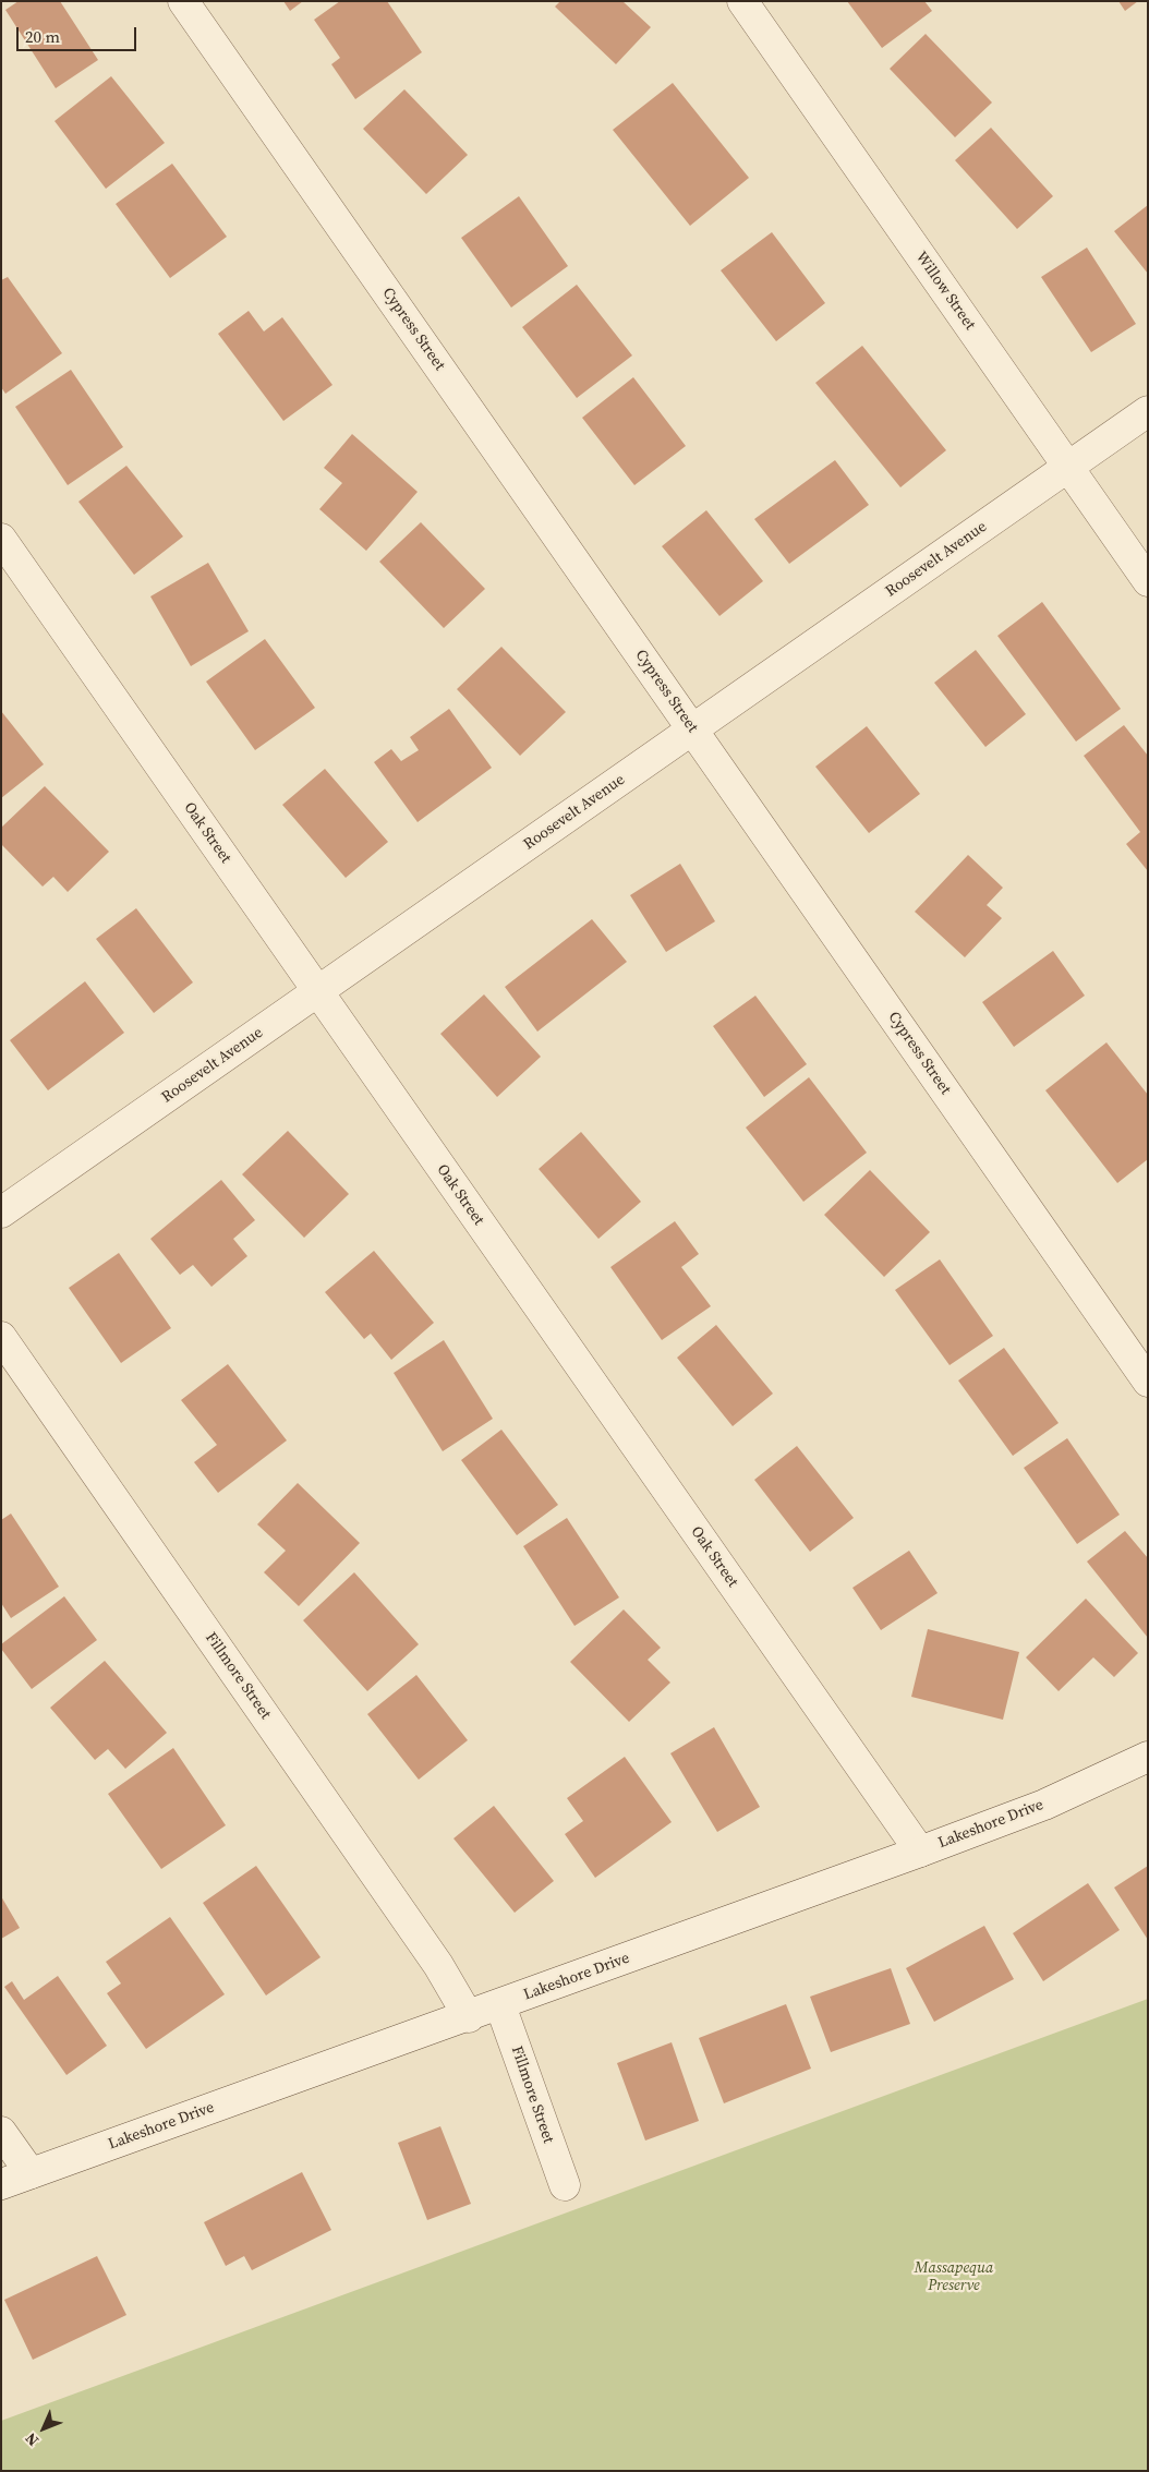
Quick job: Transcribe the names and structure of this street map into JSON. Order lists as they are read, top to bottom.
{
  "streets": {
    "street": [
      "Willow Street",
      "Cypress Street",
      "Roosevelt Avenue",
      "Oak Street",
      "Fillmore Street",
      "Lakeshore Drive"
    ]
  },
  "crossings": [
    ["Willow Street", "Roosevelt Avenue"],
    ["Cypress Street", "Roosevelt Avenue"],
    ["Roosevelt Avenue", "Oak Street"],
    ["Oak Street", "Lakeshore Drive"],
    ["Fillmore Street", "Lakeshore Drive"]
  ],
  "parks": ["Massapequa Preserve"],
  "scale_bar": "20 m",
  "north": "bottom left"
}
